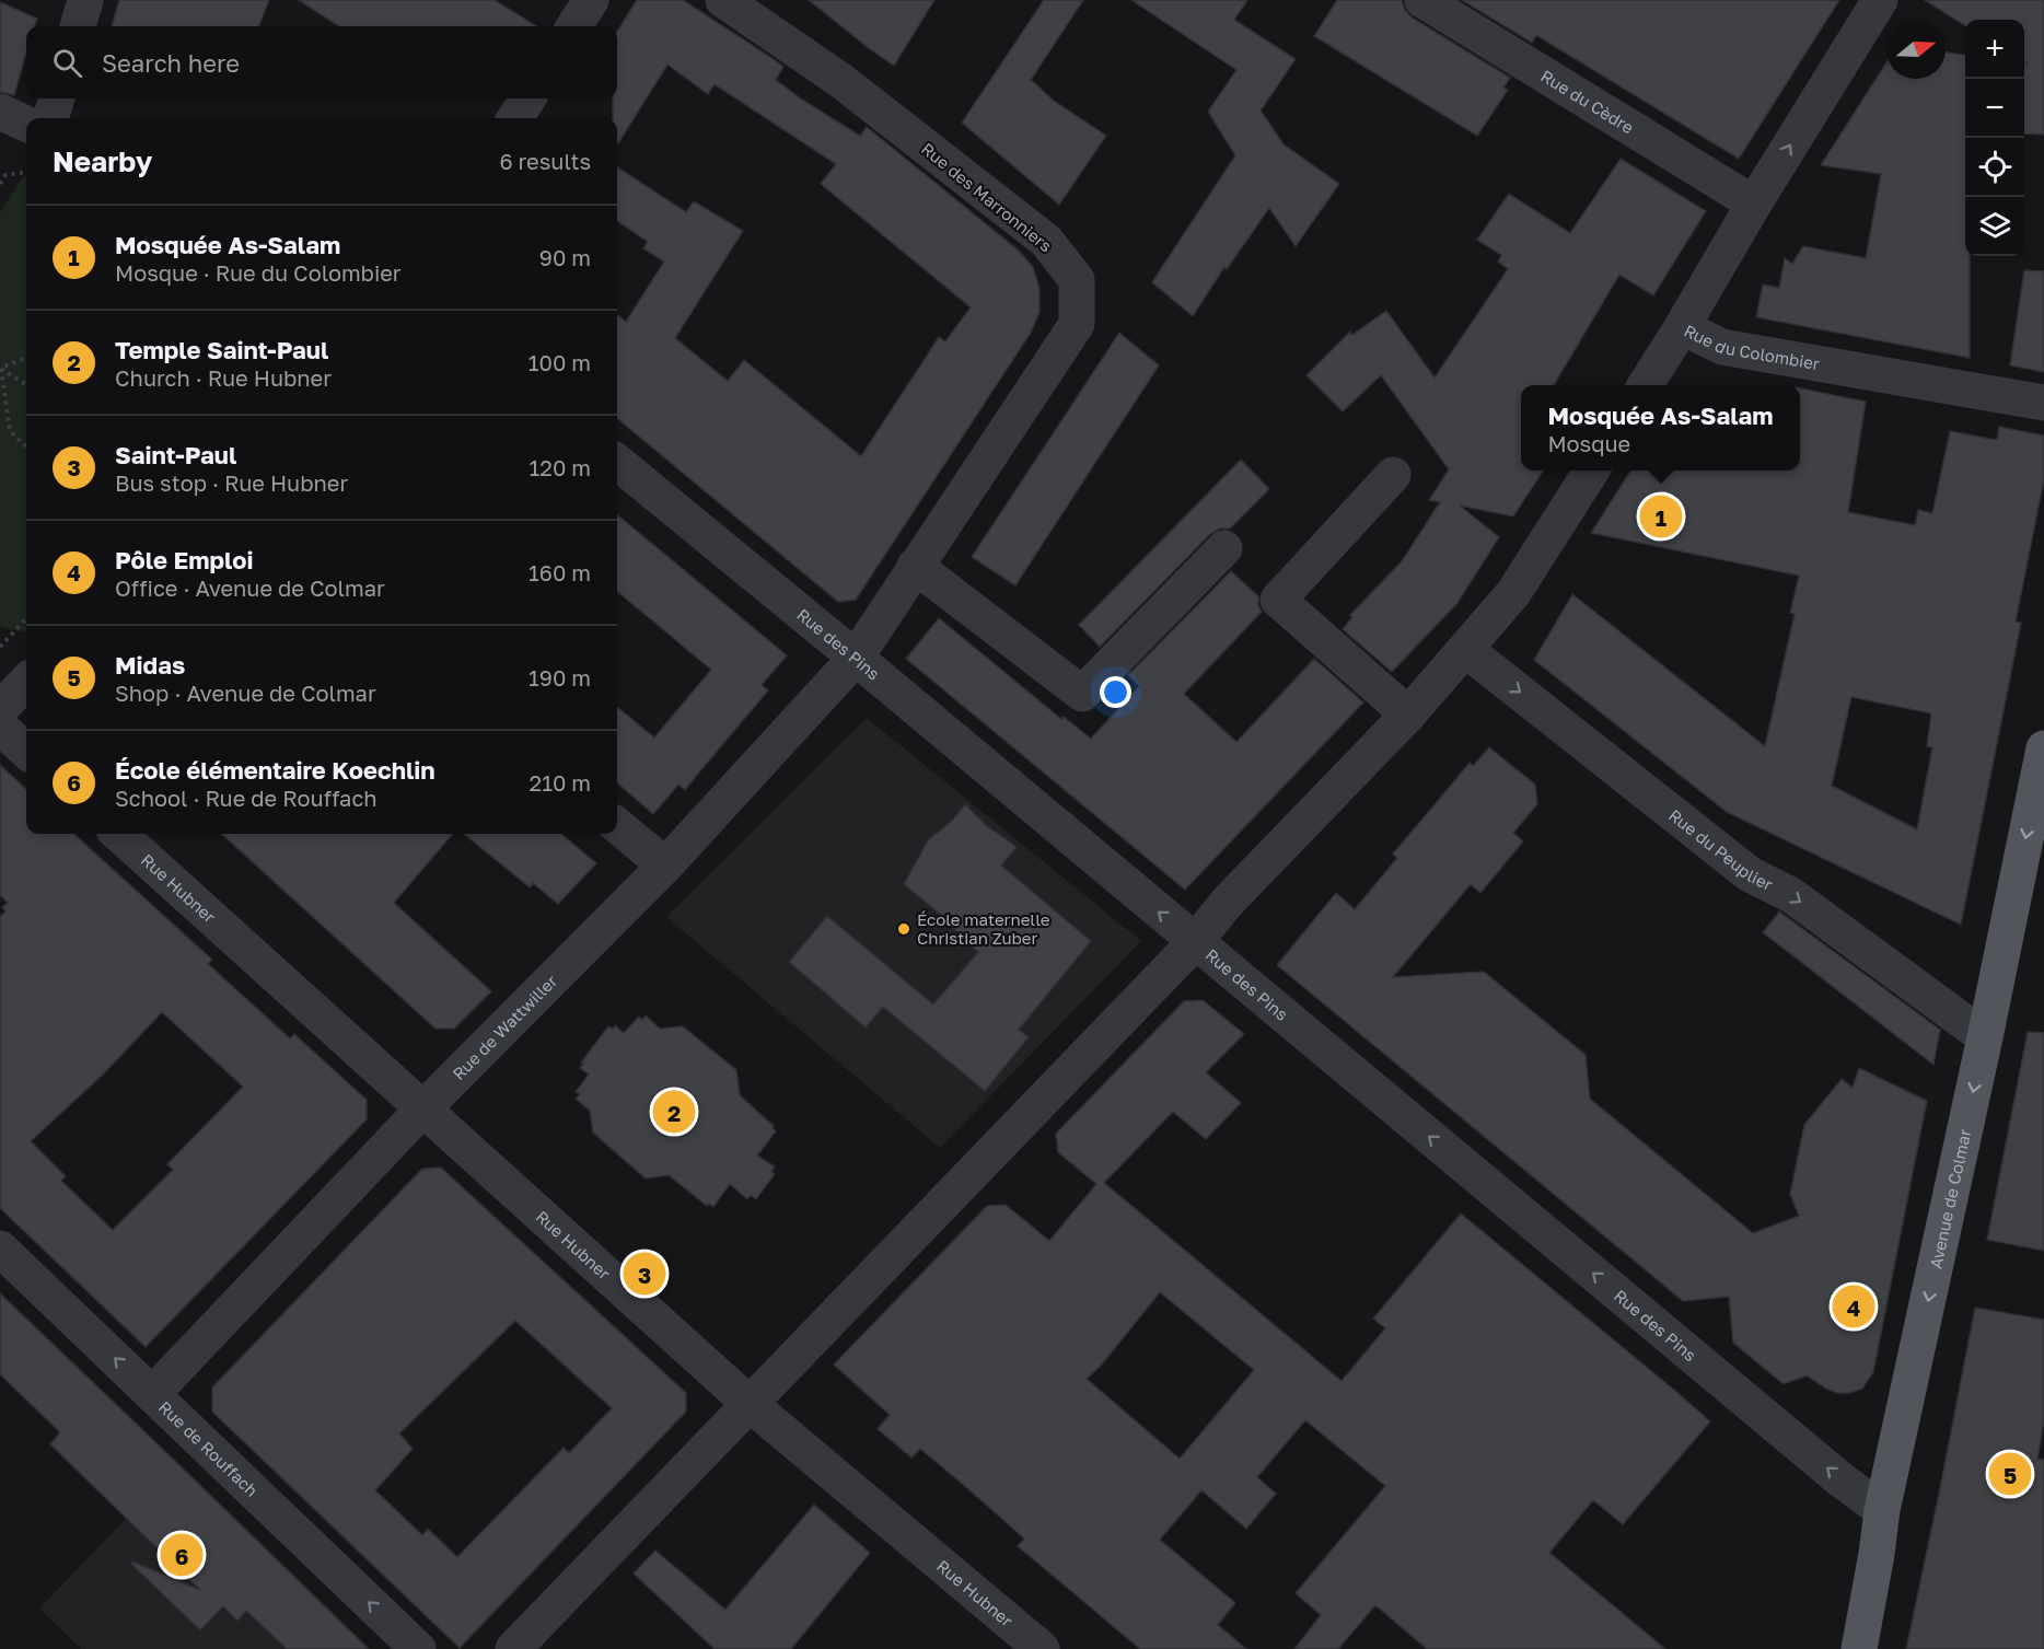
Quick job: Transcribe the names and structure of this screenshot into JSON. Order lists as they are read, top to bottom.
{
  "streets": {
    "main road": ["Avenue de Colmar"],
    "street": [
      "Rue du Cèdre",
      "Rue des Marronniers",
      "Rue du Colombier",
      "Rue des Pins",
      "Rue du Peuplier",
      "Rue Hubner",
      "Rue de Wattwiller",
      "Rue de Rouffach"
    ]
  },
  "crossings": [
    ["Rue du Cèdre", "Rue du Colombier"],
    ["Rue des Marronniers", "Rue des Pins"],
    ["Rue des Marronniers", "Rue de Wattwiller"],
    ["Rue des Pins", "Rue de Wattwiller"],
    ["Rue des Pins", "Avenue de Colmar"],
    ["Rue du Peuplier", "Avenue de Colmar"],
    ["Rue Hubner", "Rue de Wattwiller"],
    ["Rue de Wattwiller", "Rue de Rouffach"]
  ],
  "one_way": [
    "Rue des Pins",
    "Rue du Peuplier",
    "Avenue de Colmar",
    "Rue de Rouffach"
  ],
  "places": ["École maternelle Christian Zuber"],
  "north": "right",
  "page": {
    "map_buttons": ["+", "−"],
    "search": "Search here",
    "heading": ["Nearby", "6 results"],
    "list": [
      {
        "mark": "1",
        "name": "Mosquée As-Salam",
        "note": "Mosque · Rue du Colombier",
        "value": "90 m"
      },
      {
        "mark": "2",
        "name": "Temple Saint-Paul",
        "note": "Church · Rue Hubner",
        "value": "100 m"
      },
      {
        "mark": "3",
        "name": "Saint-Paul",
        "note": "Bus stop · Rue Hubner",
        "value": "120 m"
      },
      {
        "mark": "4",
        "name": "Pôle Emploi",
        "note": "Office · Avenue de Colmar",
        "value": "160 m"
      },
      {
        "mark": "5",
        "name": "Midas",
        "note": "Shop · Avenue de Colmar",
        "value": "190 m"
      },
      {
        "mark": "6",
        "name": "École élémentaire Koechlin",
        "note": "School · Rue de Rouffach",
        "value": "210 m"
      }
    ],
    "popup": ["Mosquée As-Salam", "Mosque"],
    "pins": [
      "1",
      "2",
      "3",
      "4",
      "5",
      "6"
    ]
  }
}
